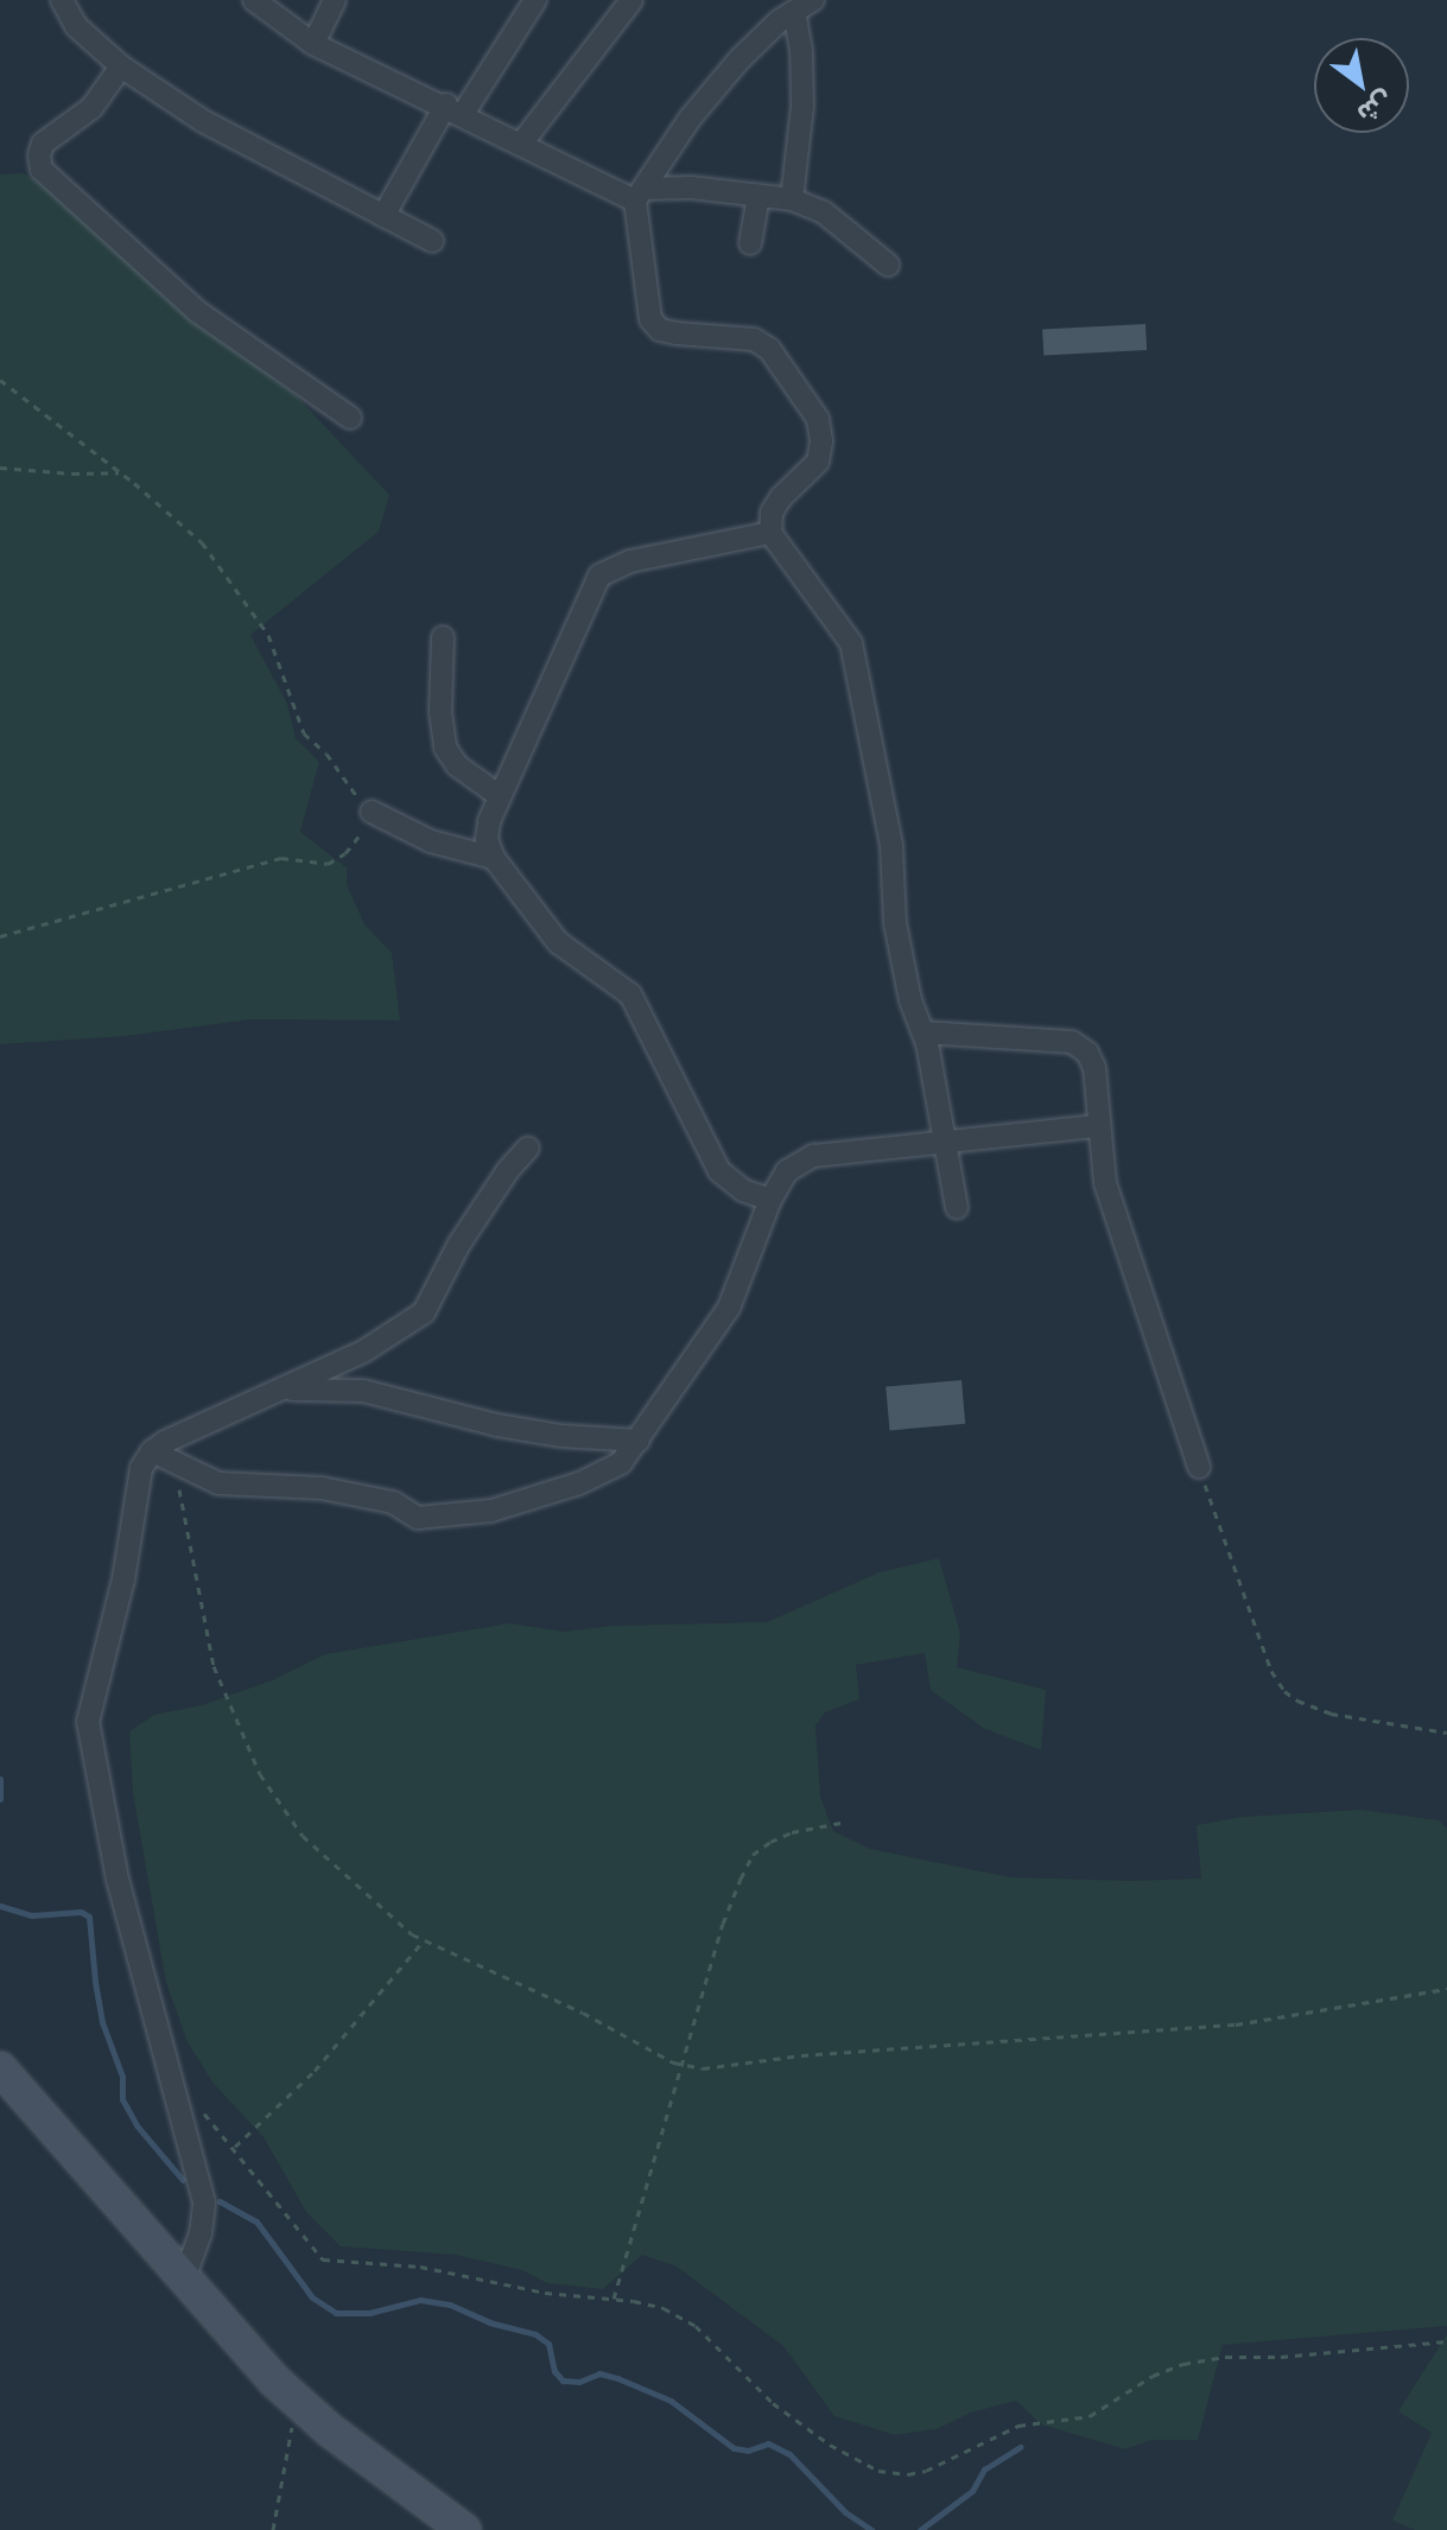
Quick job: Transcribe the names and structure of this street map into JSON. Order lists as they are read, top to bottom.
{
  "north": "bottom right"
}
